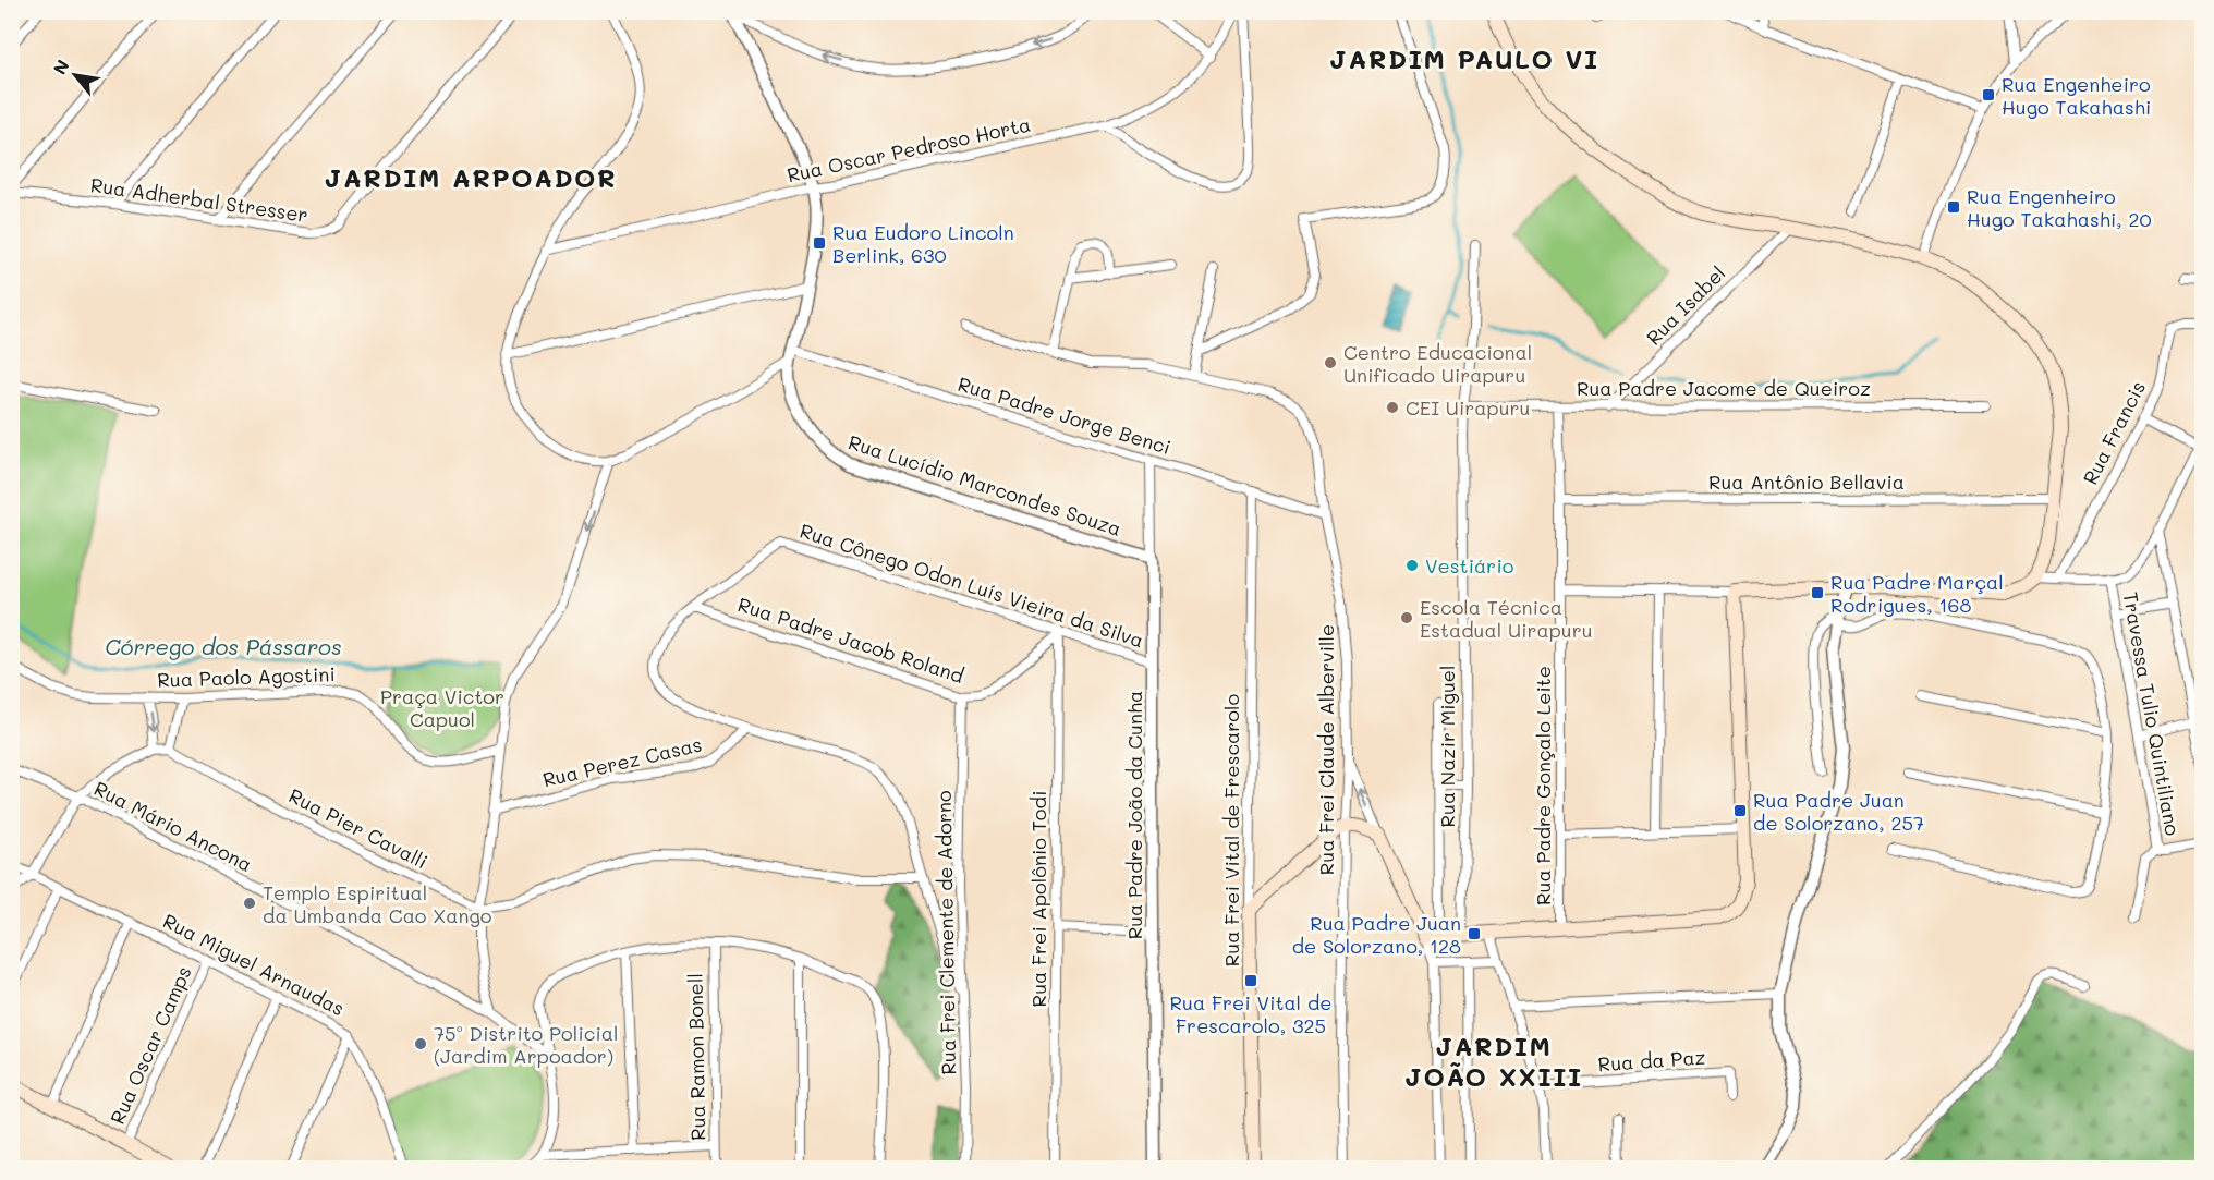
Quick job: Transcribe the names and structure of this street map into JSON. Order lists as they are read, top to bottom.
{
  "streets": {
    "main road": ["Rua Frei Vital de Frescarolo"],
    "street": [
      "Rua Oscar Pedroso Horta",
      "Rua Adherbal Stresser",
      "Rua Isabel",
      "Rua Padre Jacome de Queiroz",
      "Rua Padre Jorge Benci",
      "Rua Francis",
      "Rua Antônio Bellavia",
      "Rua Lucídio Marcondes Souza",
      "Rua Cônego Odon Luís Vieira da Silva",
      "Rua Padre Jacob Roland",
      "Rua Paolo Agostini",
      "Travessa Tulio Quintiliano",
      "Rua Nazir Miguel",
      "Rua Frei Claude Alberville",
      "Rua Perez Casas",
      "Rua Padre Gonçalo Leite",
      "Rua Padre João da Cunha",
      "Rua Mário Ancona",
      "Rua Pier Cavalli",
      "Rua Frei Apolônio Todi",
      "Rua Frei Clemente de Adorno",
      "Rua Miguel Arnaudas",
      "Rua Oscar Camps",
      "Rua Ramon Bonell",
      "Rua da Paz"
    ]
  },
  "crossings": [
    ["Rua Isabel", "Rua Padre Jacome de Queiroz"],
    ["Rua Padre Jacome de Queiroz", "Rua Nazir Miguel"],
    ["Rua Padre Jacome de Queiroz", "Rua Padre Gonçalo Leite"],
    ["Rua Padre Jorge Benci", "Rua Frei Claude Alberville"],
    ["Rua Padre Jorge Benci", "Rua Padre João da Cunha"],
    ["Rua Padre Jorge Benci", "Rua Frei Vital de Frescarolo"],
    ["Rua Antônio Bellavia", "Rua Padre Gonçalo Leite"],
    ["Rua Lucídio Marcondes Souza", "Rua Padre João da Cunha"],
    ["Rua Cônego Odon Luís Vieira da Silva", "Rua Padre Jacob Roland"],
    ["Rua Cônego Odon Luís Vieira da Silva", "Rua Padre João da Cunha"],
    ["Rua Cônego Odon Luís Vieira da Silva", "Rua Frei Apolônio Todi"],
    ["Rua Padre Jacob Roland", "Rua Frei Apolônio Todi"],
    ["Rua Padre Jacob Roland", "Rua Frei Clemente de Adorno"],
    ["Rua Miguel Arnaudas", "Rua Oscar Camps"]
  ],
  "districts": ["JARDIM PAULO VI", "JARDIM ARPOADOR", "JARDIM JOÃO XXIII"],
  "water": ["Córrego dos Pássaros"],
  "parks": ["Praça Victor Capuol"],
  "places": {
    "transit": [
      "Rua Engenheiro Hugo Takahashi",
      "Rua Engenheiro Hugo Takahashi, 20",
      "Rua Eudoro Lincoln Berlink, 630",
      "Rua Padre Marçal Rodrigues, 168",
      "Rua Padre Juan de Solorzano, 257",
      "Rua Padre Juan de Solorzano, 128",
      "Rua Frei Vital de Frescarolo, 325"
    ],
    "other": [
      "Centro Educacional Unificado Uirapuru",
      "CEI Uirapuru",
      "Vestiário",
      "Escola Técnica Estadual Uirapuru",
      "Templo Espiritual da Umbanda Cao Xango",
      "75º Distrito Policial (Jardim Arpoador)"
    ]
  },
  "north": "top left"
}
